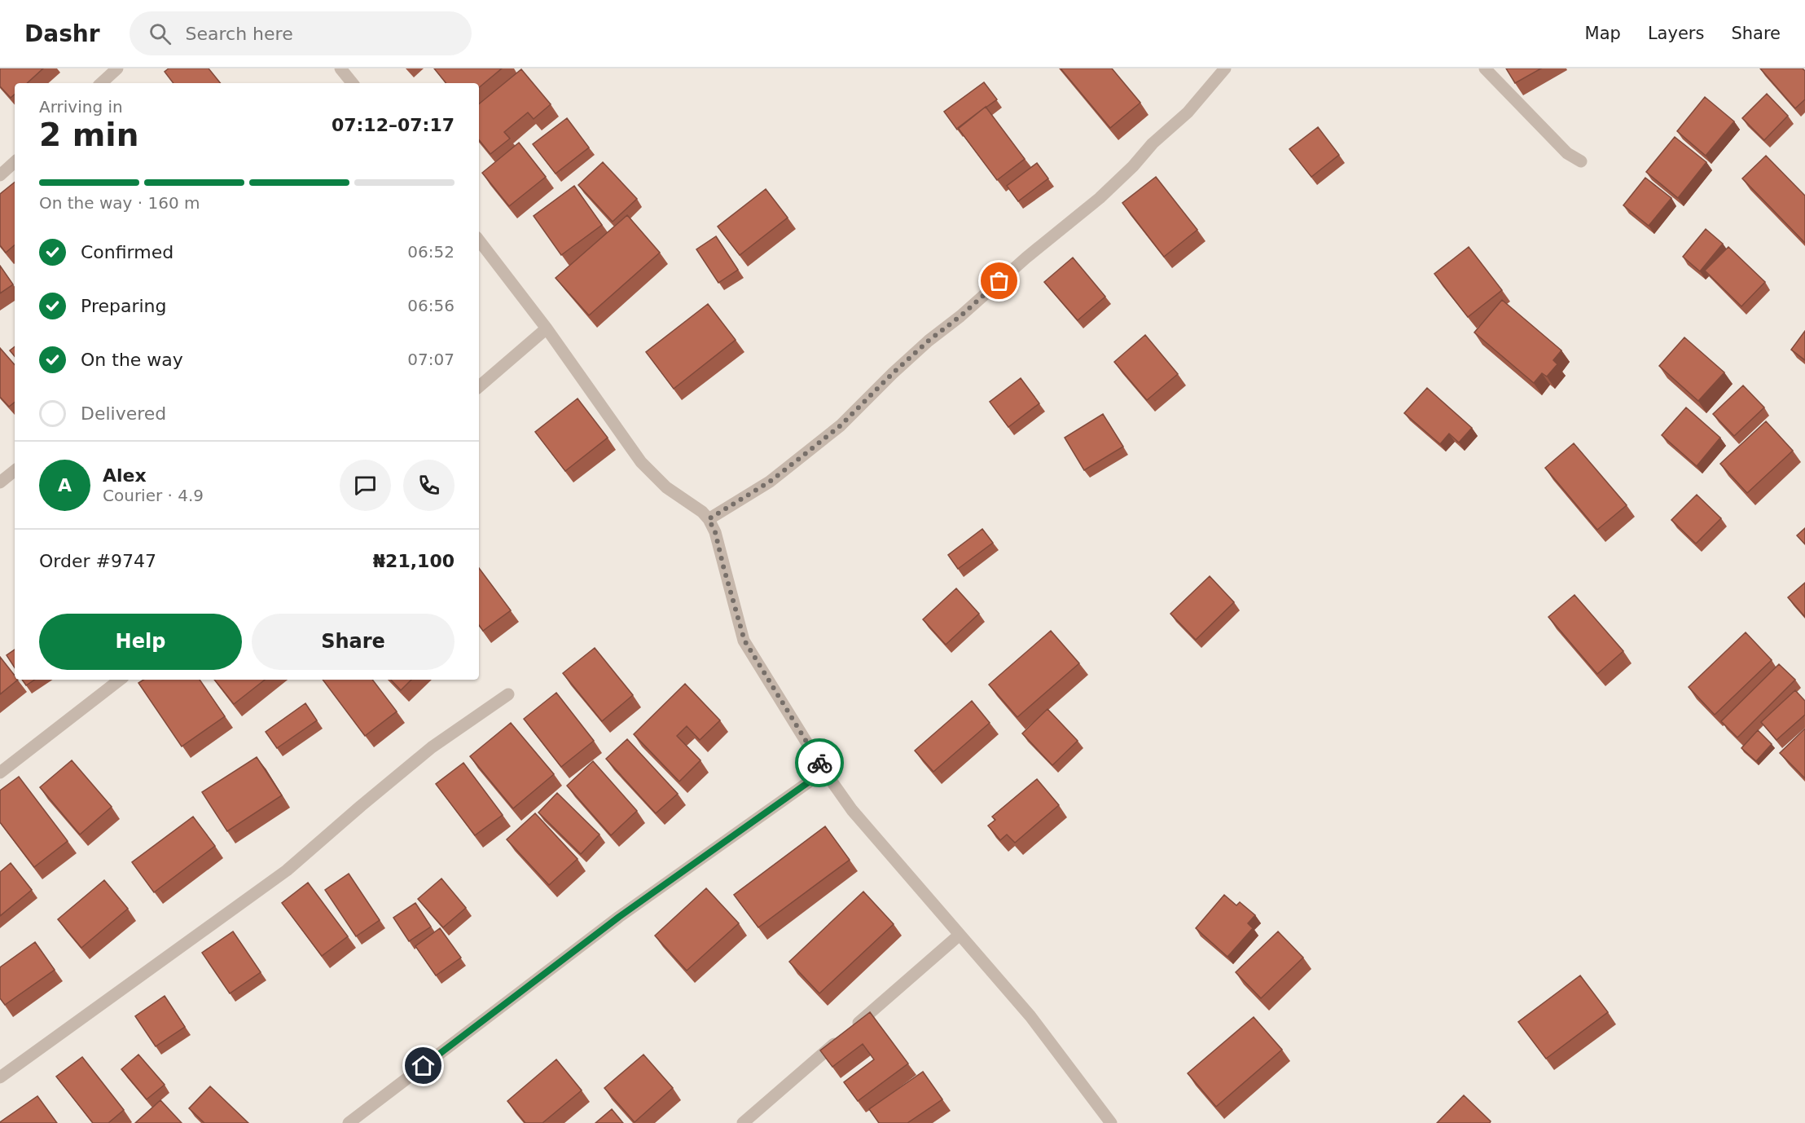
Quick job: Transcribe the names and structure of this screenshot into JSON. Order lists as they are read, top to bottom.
{
  "page": {
    "header": "Dashr",
    "search": "Search here",
    "nav": ["Map", "Layers", "Share"],
    "heading": ["2 min", "Arriving in", "07:12–07:17"],
    "panel": [
      "Alex",
      "Courier · 4.9",
      "Order #9747",
      "₦21,100"
    ],
    "bar": "On the way · 160 m",
    "list": [
      ["Confirmed", "06:52"],
      ["Preparing", "06:56"],
      ["On the way", "07:07"],
      "Delivered"
    ],
    "round": "A",
    "buttons": ["Help", "Share"]
  }
}
